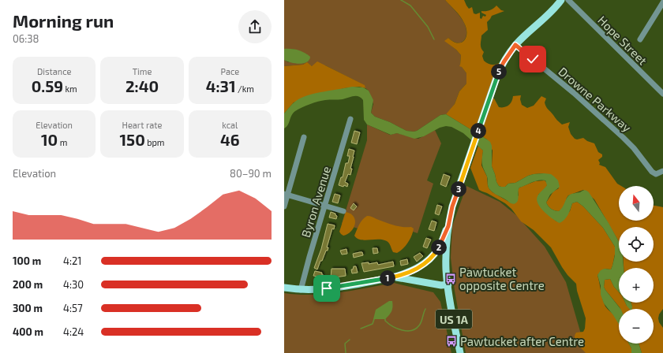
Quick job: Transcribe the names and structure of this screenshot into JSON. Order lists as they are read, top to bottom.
{
  "streets": {
    "main road": ["US 1A"],
    "street": ["Hope Street", "Drowne Parkway", "Byron Avenue"]
  },
  "crossings": [
    ["Drowne Parkway", "US 1A"]
  ],
  "places": {
    "bus stop": ["Pawtucket opposite Centre", "Pawtucket after Centre"]
  },
  "north": "top",
  "page": {
    "heading": ["Morning run", "06:38"],
    "stats": [
      ["Distance", "0.59 km"],
      ["Time", "2:40"],
      ["Pace", "4:31 /km"],
      ["Elevation", "10 m"],
      ["Heart rate", "150 bpm"],
      ["kcal", "46"]
    ],
    "pins": [
      "5",
      "4",
      "3",
      "2",
      "1"
    ],
    "chart": ["Elevation", "80–90 m"],
    "map_buttons": ["+", "−"],
    "list": [
      {
        "name": "100 m",
        "note": "4:21"
      },
      {
        "name": "200 m",
        "note": "4:30"
      },
      {
        "name": "300 m",
        "note": "4:57"
      },
      {
        "name": "400 m",
        "note": "4:24"
      }
    ]
  }
}
